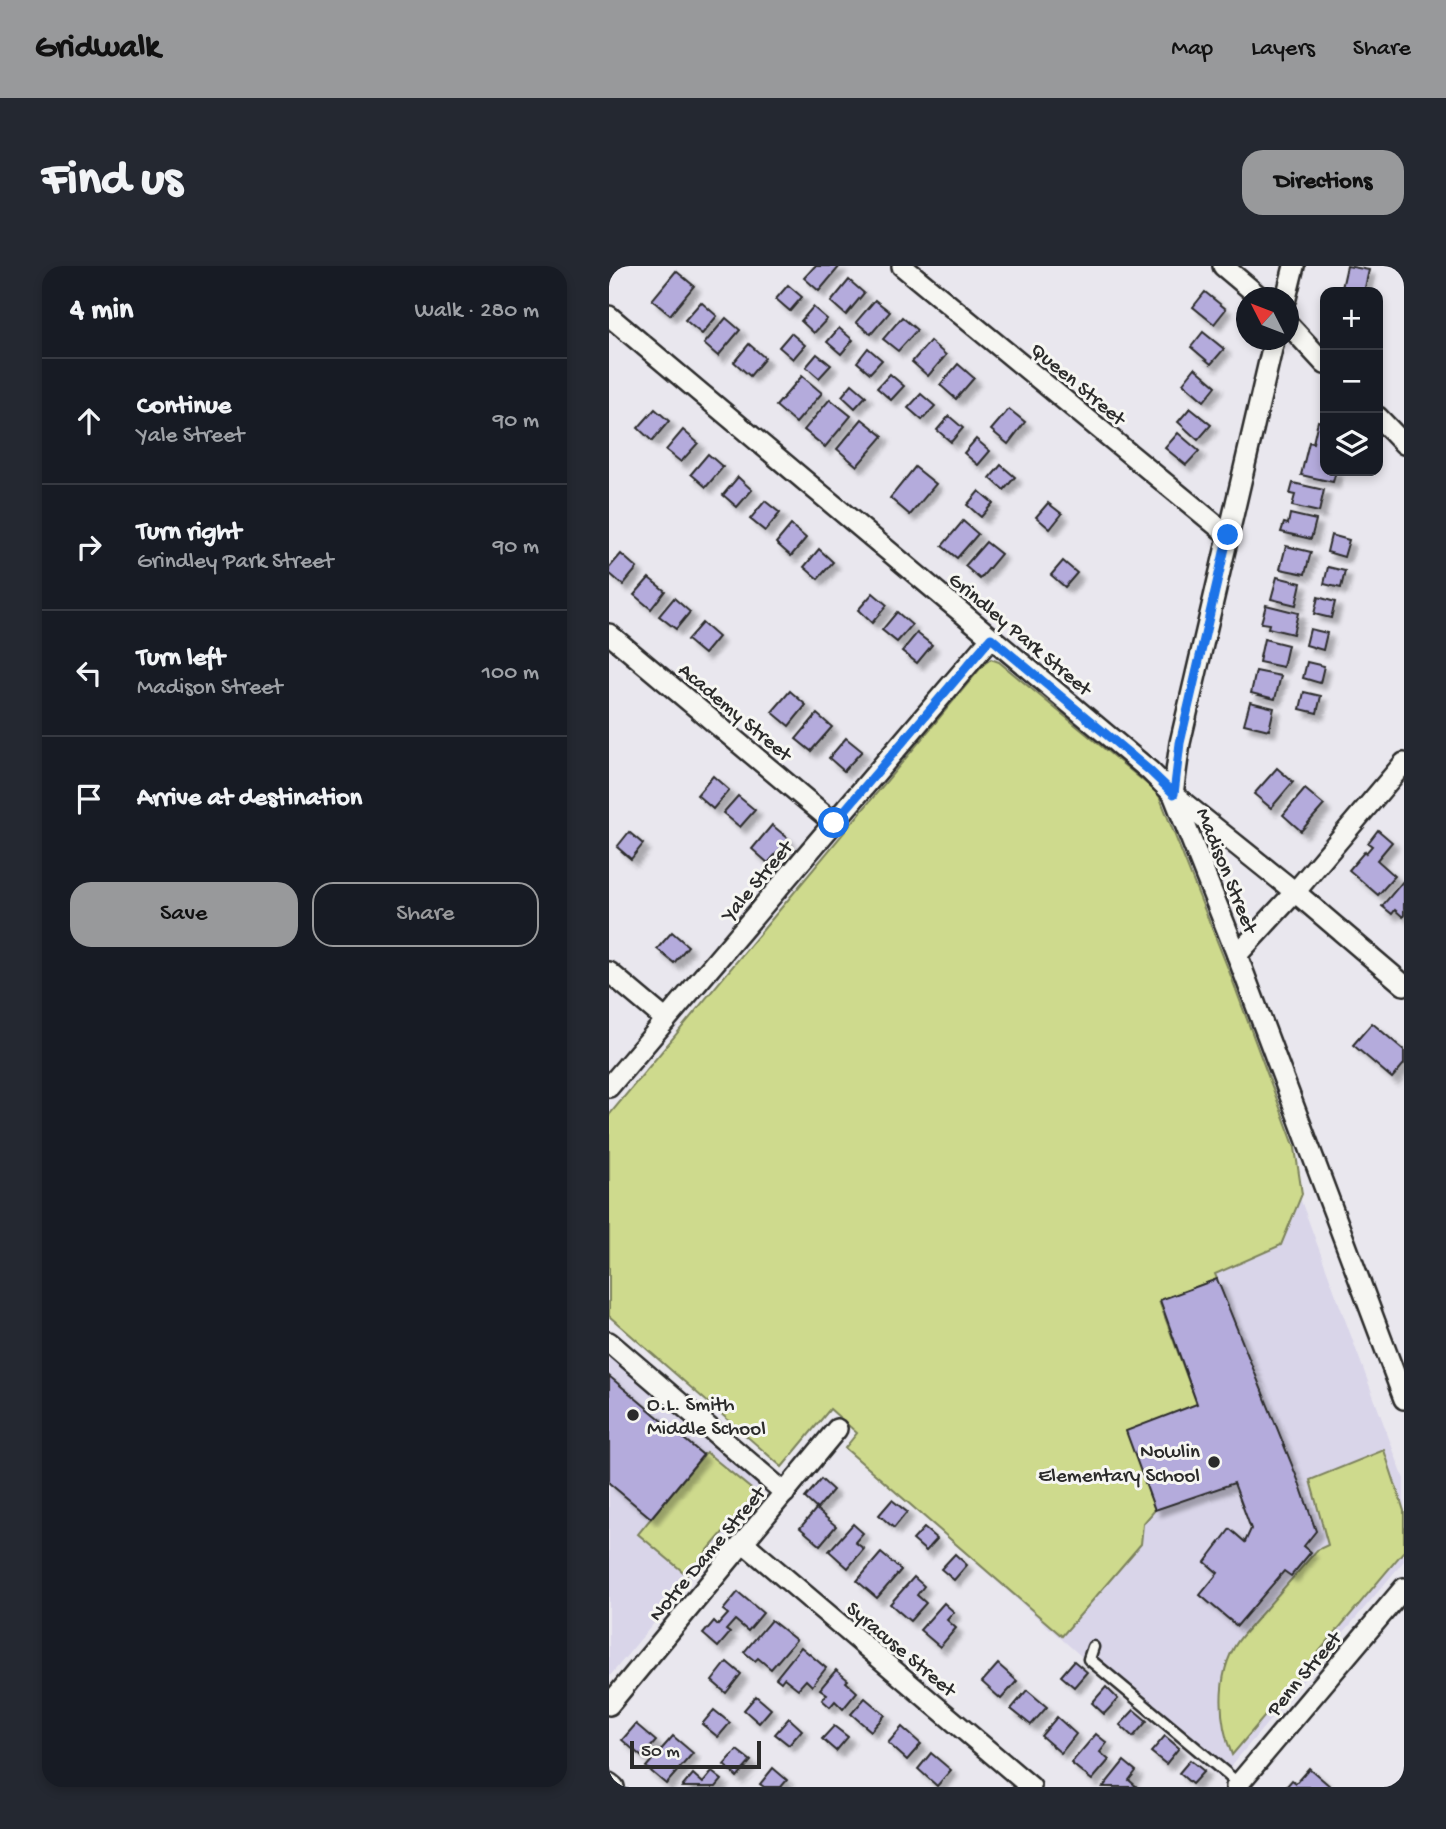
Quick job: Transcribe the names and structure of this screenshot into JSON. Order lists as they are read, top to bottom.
{
  "streets": {
    "street": [
      "Queen Street",
      "Grindley Park Street",
      "Academy Street",
      "Madison Street",
      "Yale Street",
      "Notre Dame Street",
      "Syracuse Street",
      "Penn Street"
    ]
  },
  "crossings": [
    ["Queen Street", "Madison Street"],
    ["Grindley Park Street", "Madison Street"],
    ["Grindley Park Street", "Yale Street"],
    ["Academy Street", "Yale Street"],
    ["Notre Dame Street", "Syracuse Street"]
  ],
  "places": ["O.L. Smith Middle School", "Nowlin Elementary School"],
  "scale_bar": "50 m",
  "north": "top left",
  "page": {
    "header": "Gridwalk",
    "nav": ["Map", "Layers", "Share"],
    "buttons": [
      "Directions",
      ["Save", "Share"]
    ],
    "title": "Find us",
    "heading": ["4 min", "Walk · 280 m"],
    "map_buttons": ["+", "−"],
    "list": [
      ["Continue", "Yale Street", "90 m"],
      ["Turn right", "Grindley Park Street", "90 m"],
      ["Turn left", "Madison Street", "100 m"],
      "Arrive at destination"
    ],
    "scale": "50 m"
  }
}
